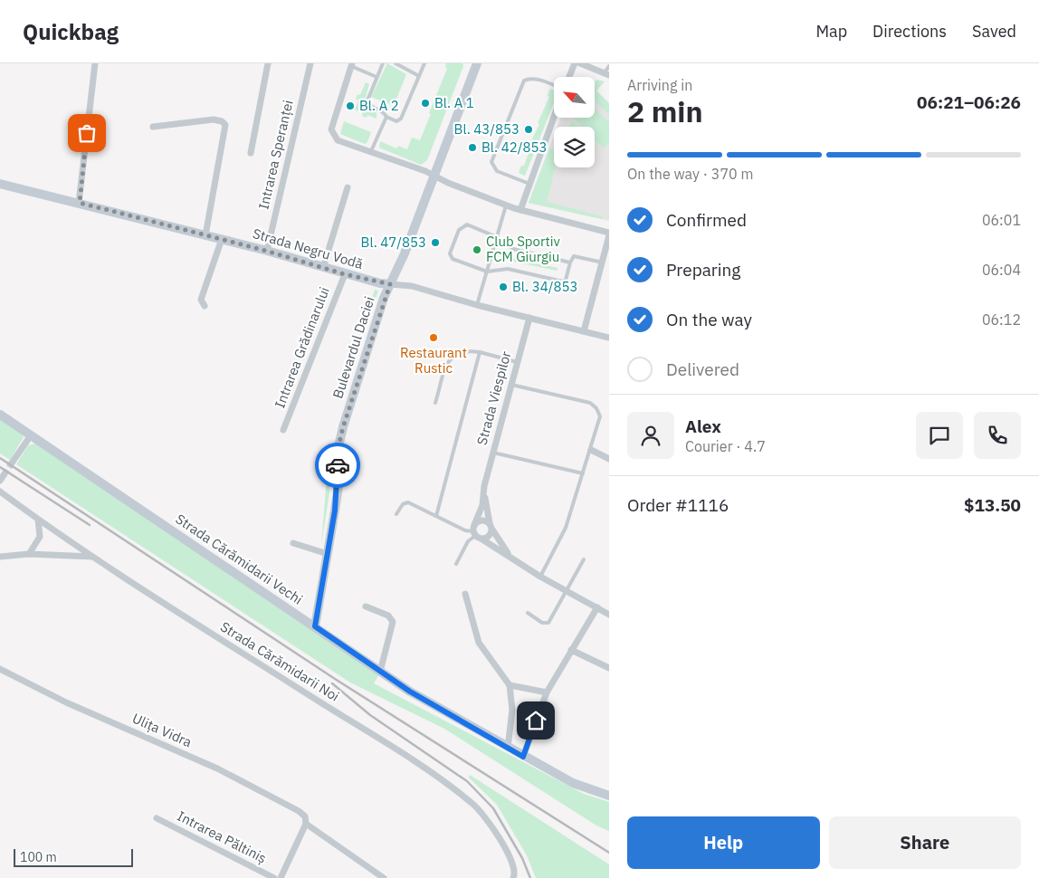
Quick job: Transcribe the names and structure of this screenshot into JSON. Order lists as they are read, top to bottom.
{
  "streets": {
    "street": [
      "Intrarea Speranței",
      "Strada Negru Vodă",
      "Intrarea Grădinarului",
      "Bulevardul Daciei",
      "Strada Viespilor",
      "Strada Cărămidarii Vechi",
      "Strada Cărămidarii Noi",
      "Ulița Vidra",
      "Intrarea Păltiniș"
    ]
  },
  "crossings": [
    ["Intrarea Speranței", "Strada Negru Vodă"],
    ["Strada Negru Vodă", "Intrarea Grădinarului"],
    ["Strada Negru Vodă", "Bulevardul Daciei"],
    ["Strada Negru Vodă", "Strada Viespilor"],
    ["Bulevardul Daciei", "Strada Cărămidarii Vechi"]
  ],
  "places": [
    "Bl. A 1",
    "Bl. A 2",
    "Bl. 43/853",
    "Bl. 42/853",
    "Bl. 47/853",
    "Club Sportiv FCM Giurgiu",
    "Bl. 34/853",
    "Restaurant Rustic"
  ],
  "scale_bar": "100 m",
  "north": "top left",
  "page": {
    "header": "Quickbag",
    "nav": ["Map", "Directions", "Saved"],
    "heading": ["2 min", "Arriving in", "06:21–06:26"],
    "panel": [
      "Alex",
      "Courier · 4.7",
      "Order #1116",
      "$13.50"
    ],
    "bar": "On the way · 370 m",
    "list": [
      ["Confirmed", "06:01"],
      ["Preparing", "06:04"],
      ["On the way", "06:12"],
      "Delivered"
    ],
    "buttons": ["Help", "Share"],
    "scale": "100 m"
  }
}
